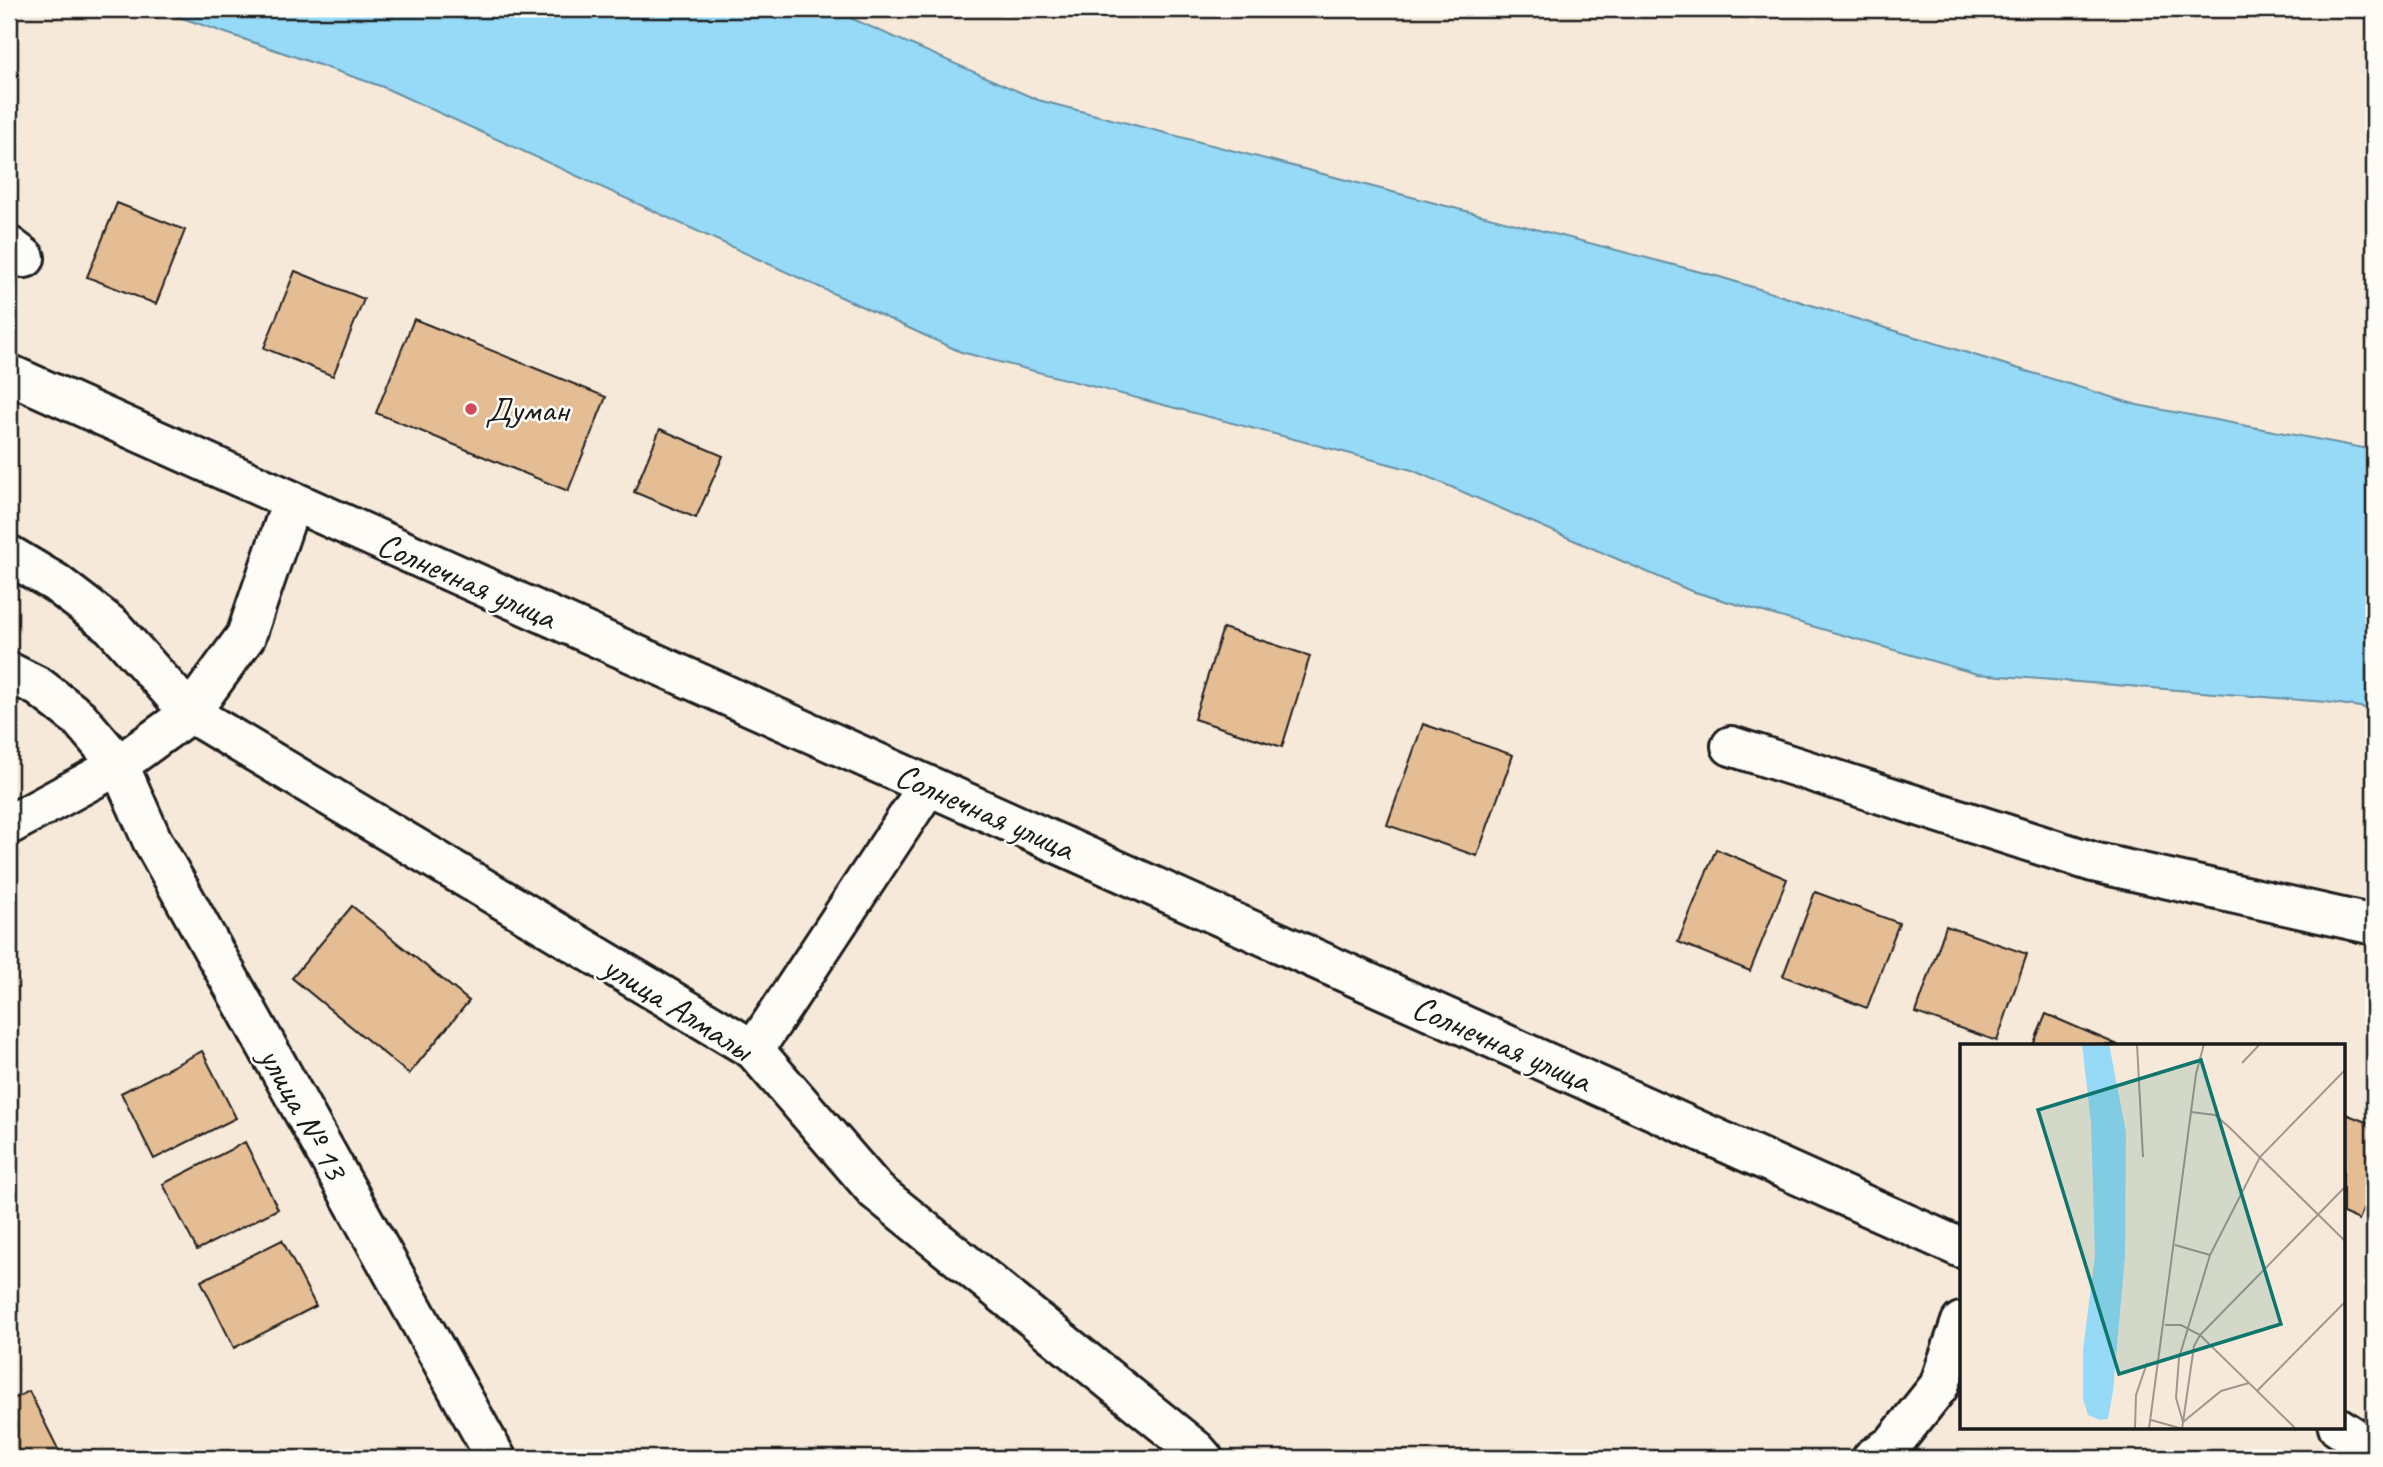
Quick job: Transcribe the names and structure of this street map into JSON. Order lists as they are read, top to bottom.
{
  "streets": {
    "street": ["Солнечная улица", "улица Алмалы", "улица № 13"]
  },
  "places": ["Думан"]
}
